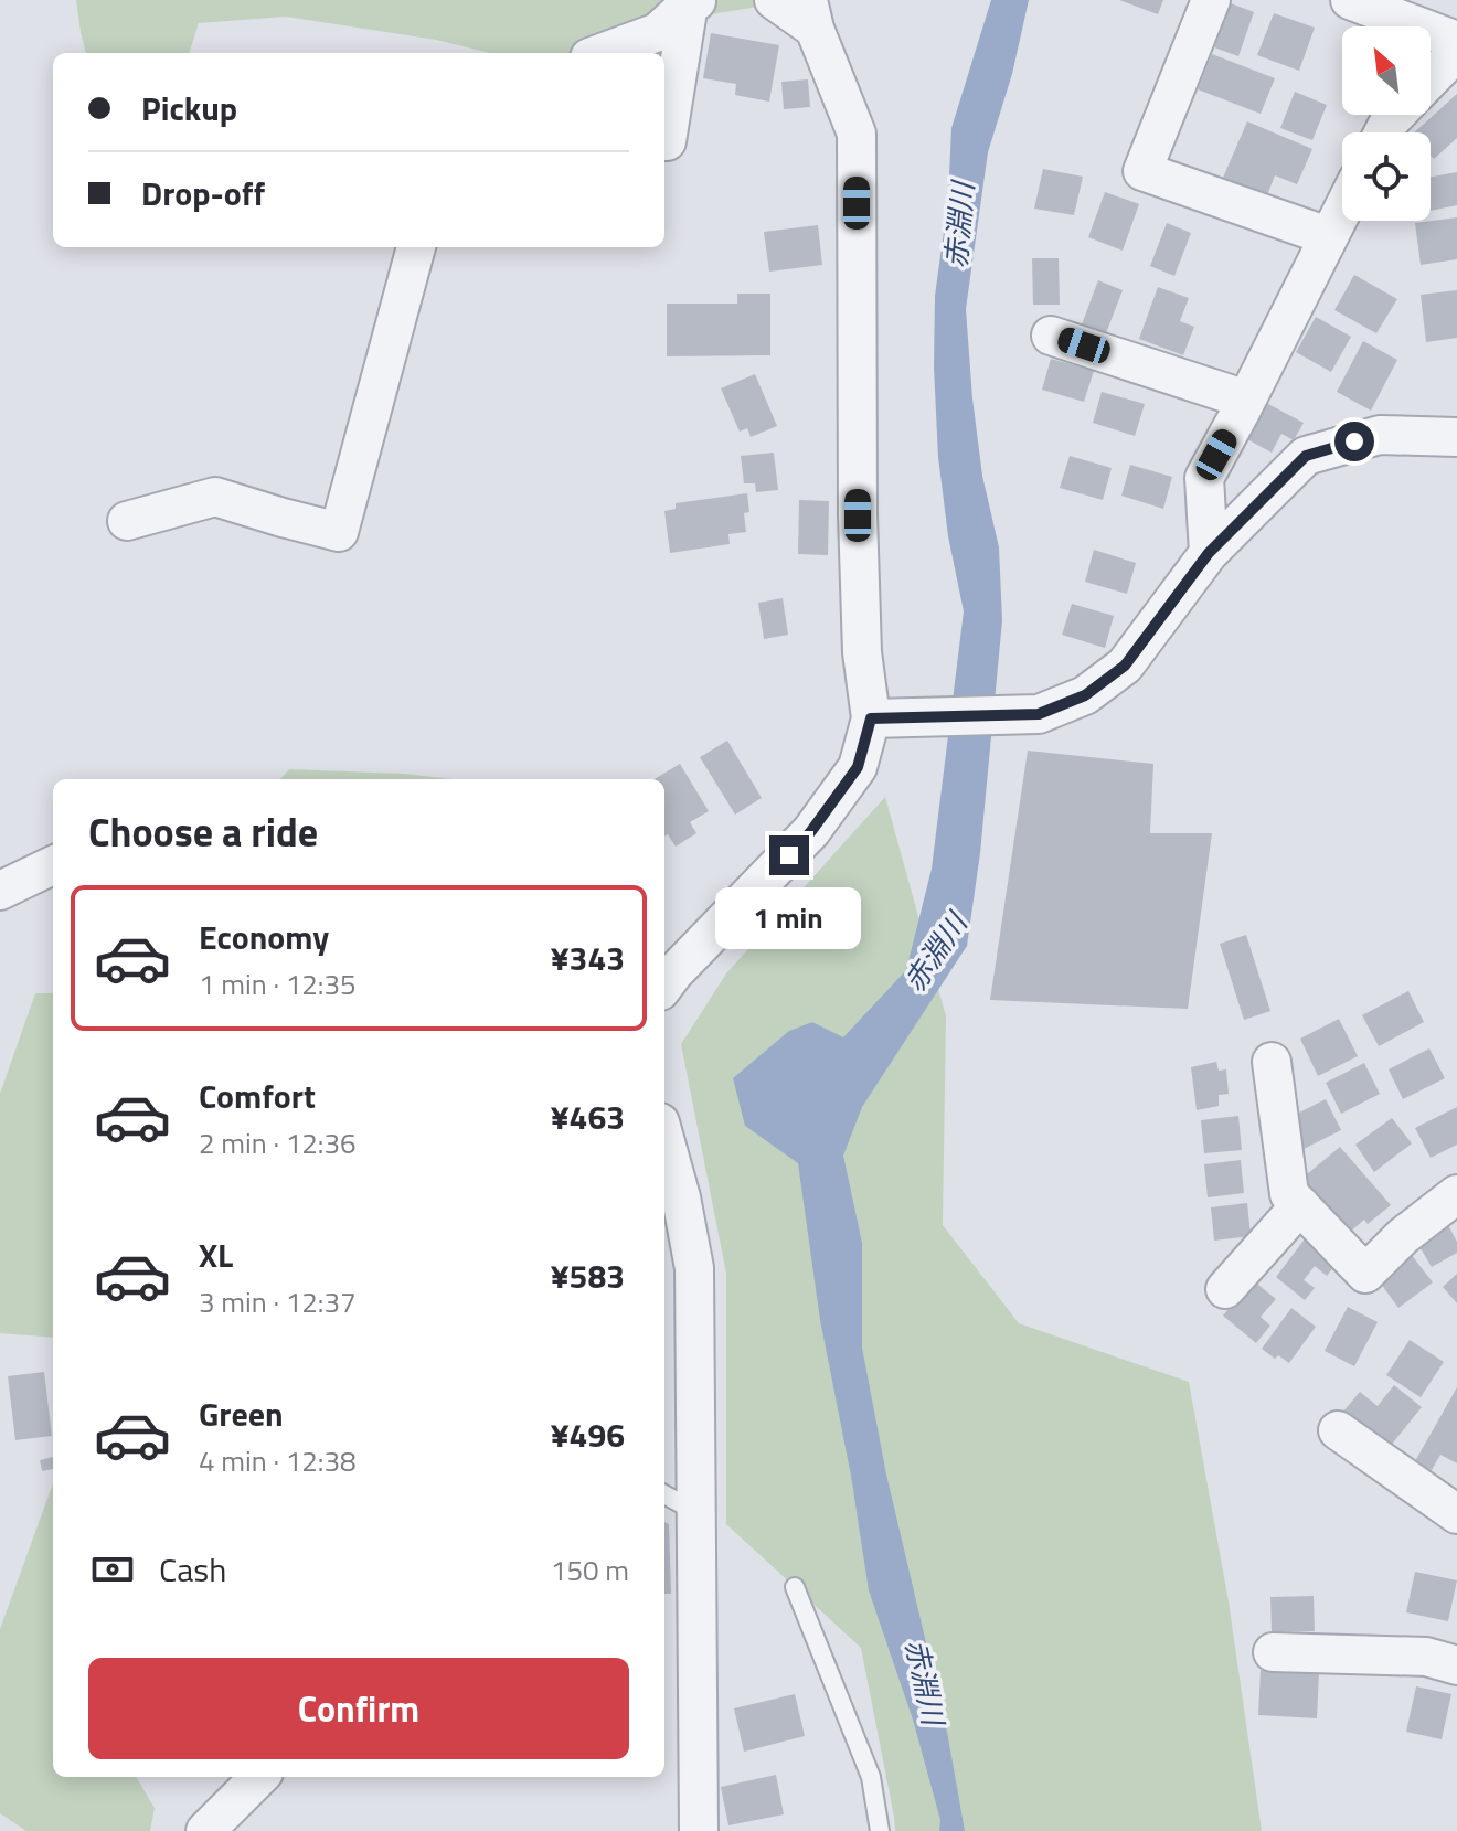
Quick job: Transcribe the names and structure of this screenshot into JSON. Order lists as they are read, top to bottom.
{
  "water": ["赤淵川"],
  "north": "top left",
  "page": {
    "banner": ["Pickup", "Drop-off"],
    "heading": "Choose a ride",
    "list": [
      {
        "name": "Economy",
        "note": "1 min · 12:35",
        "value": "¥343"
      },
      {
        "name": "Comfort",
        "note": "2 min · 12:36",
        "value": "¥463"
      },
      {
        "name": "XL",
        "note": "3 min · 12:37",
        "value": "¥583"
      },
      {
        "name": "Green",
        "note": "4 min · 12:38",
        "value": "¥496"
      }
    ],
    "bubble": "1 min",
    "pay": ["Cash", "150 m"],
    "buttons": "Confirm"
  }
}
